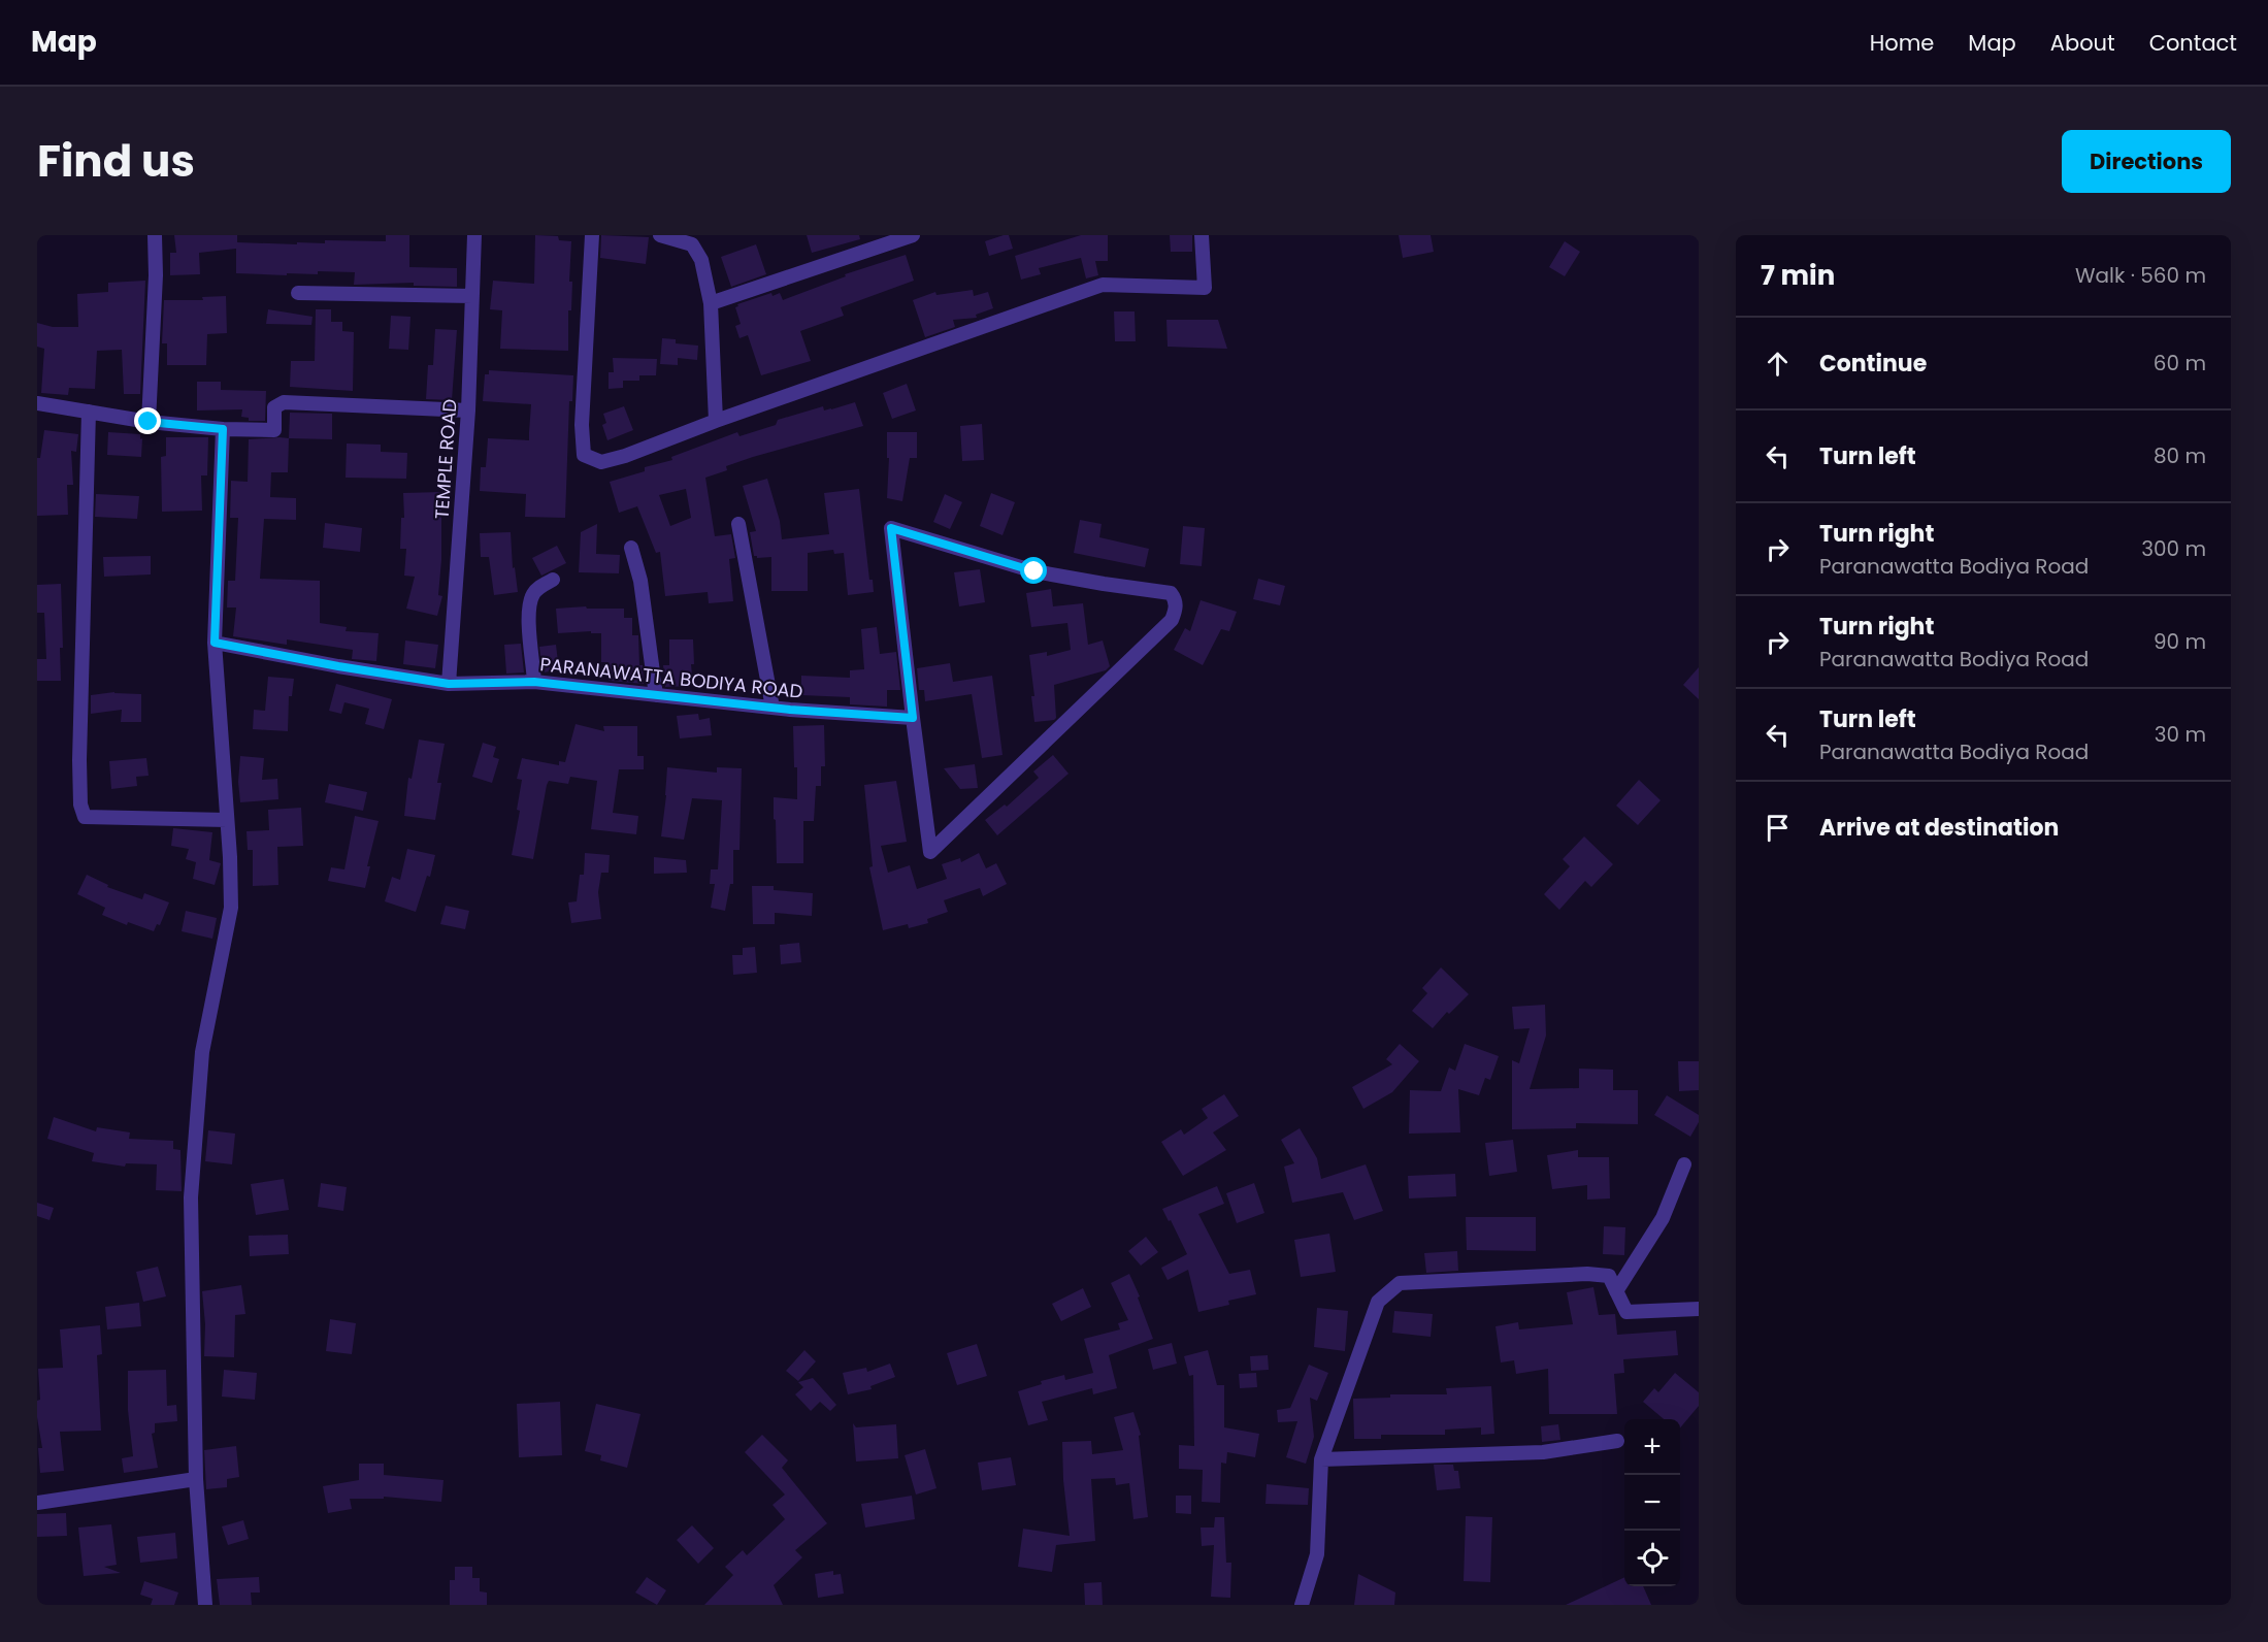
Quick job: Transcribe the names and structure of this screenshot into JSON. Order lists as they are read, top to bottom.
{
  "streets": {
    "street": ["TEMPLE ROAD", "PARANAWATTA BODIYA ROAD"]
  },
  "crossings": [
    ["TEMPLE ROAD", "PARANAWATTA BODIYA ROAD"]
  ],
  "page": {
    "header": "Map",
    "nav": [
      "Home",
      "Map",
      "About",
      "Contact"
    ],
    "title": "Find us",
    "buttons": "Directions",
    "heading": ["7 min", "Walk · 560 m"],
    "list": [
      ["Continue", "60 m"],
      ["Turn left", "80 m"],
      ["Turn right", "Paranawatta Bodiya Road", "300 m"],
      ["Turn right", "Paranawatta Bodiya Road", "90 m"],
      ["Turn left", "Paranawatta Bodiya Road", "30 m"],
      "Arrive at destination"
    ],
    "map_buttons": ["+", "−"]
  }
}
